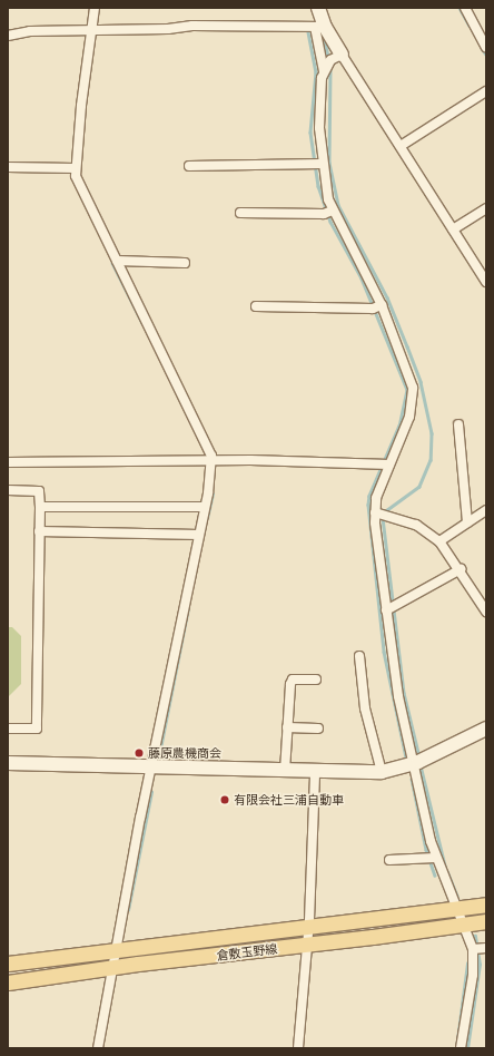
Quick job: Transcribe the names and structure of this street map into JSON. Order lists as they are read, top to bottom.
{
  "streets": {
    "main road": ["倉敷玉野線"]
  },
  "places": ["藤原農機商会", "有限会社三浦自動車"]
}
